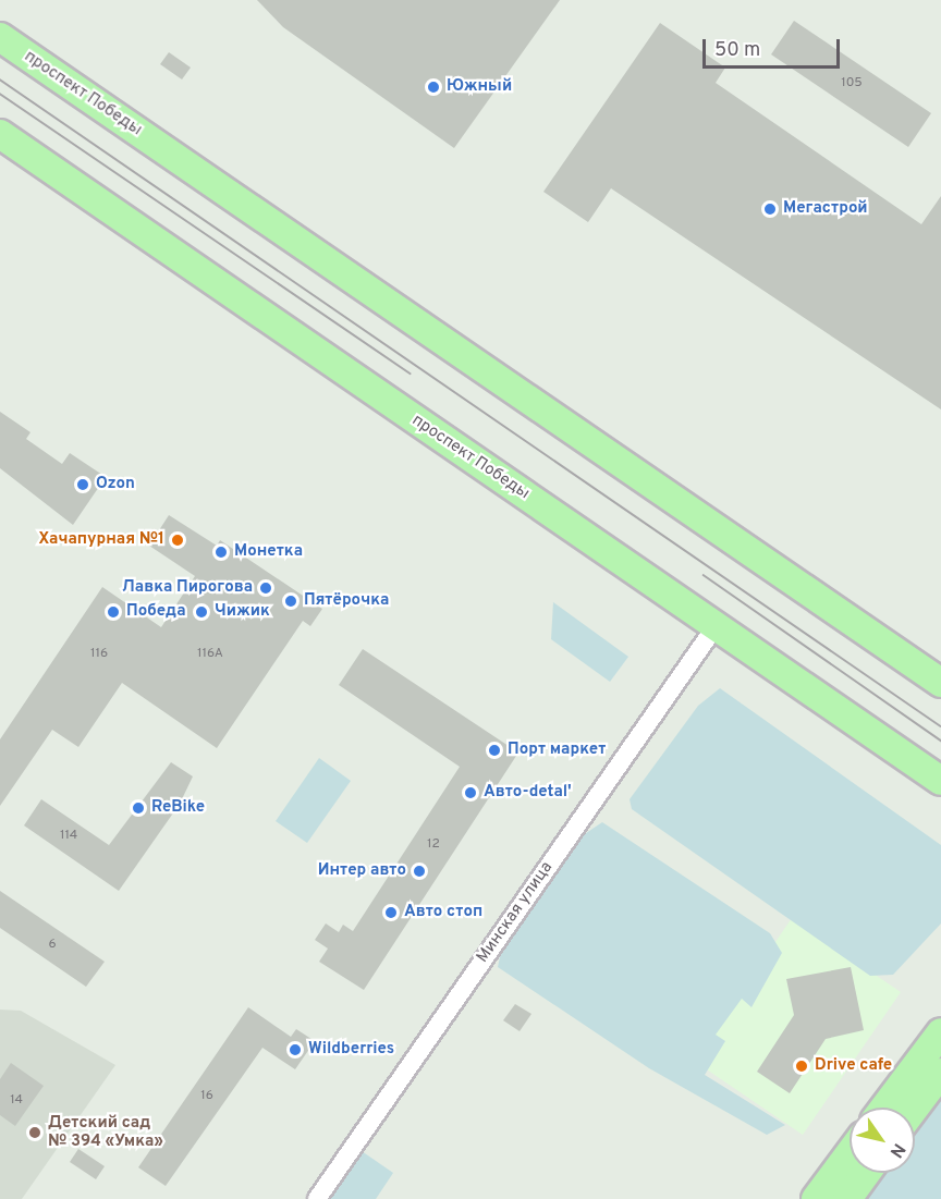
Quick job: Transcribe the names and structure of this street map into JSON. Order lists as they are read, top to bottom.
{
  "streets": {
    "main road": ["проспект Победы"],
    "street": ["Минская улица"]
  },
  "crossings": [
    ["проспект Победы", "Минская улица"]
  ],
  "places": [
    "Южный",
    "Мегастрой",
    "Ozon",
    "Хачапурная №1",
    "Монетка",
    "Лавка Пирогова",
    "Пятёрочка",
    "Победа",
    "Чижик",
    "Порт маркет",
    "Авто-detal'",
    "ReBike",
    "Интер авто",
    "Авто стоп",
    "Wildberries",
    "Drive cafe",
    "Детский сад № 394 «Умка»"
  ],
  "house_numbers": [
    "105",
    "116",
    "116А",
    "114",
    "12",
    "6",
    "16",
    "14"
  ],
  "scale_bar": "50 m",
  "north": "bottom right"
}
